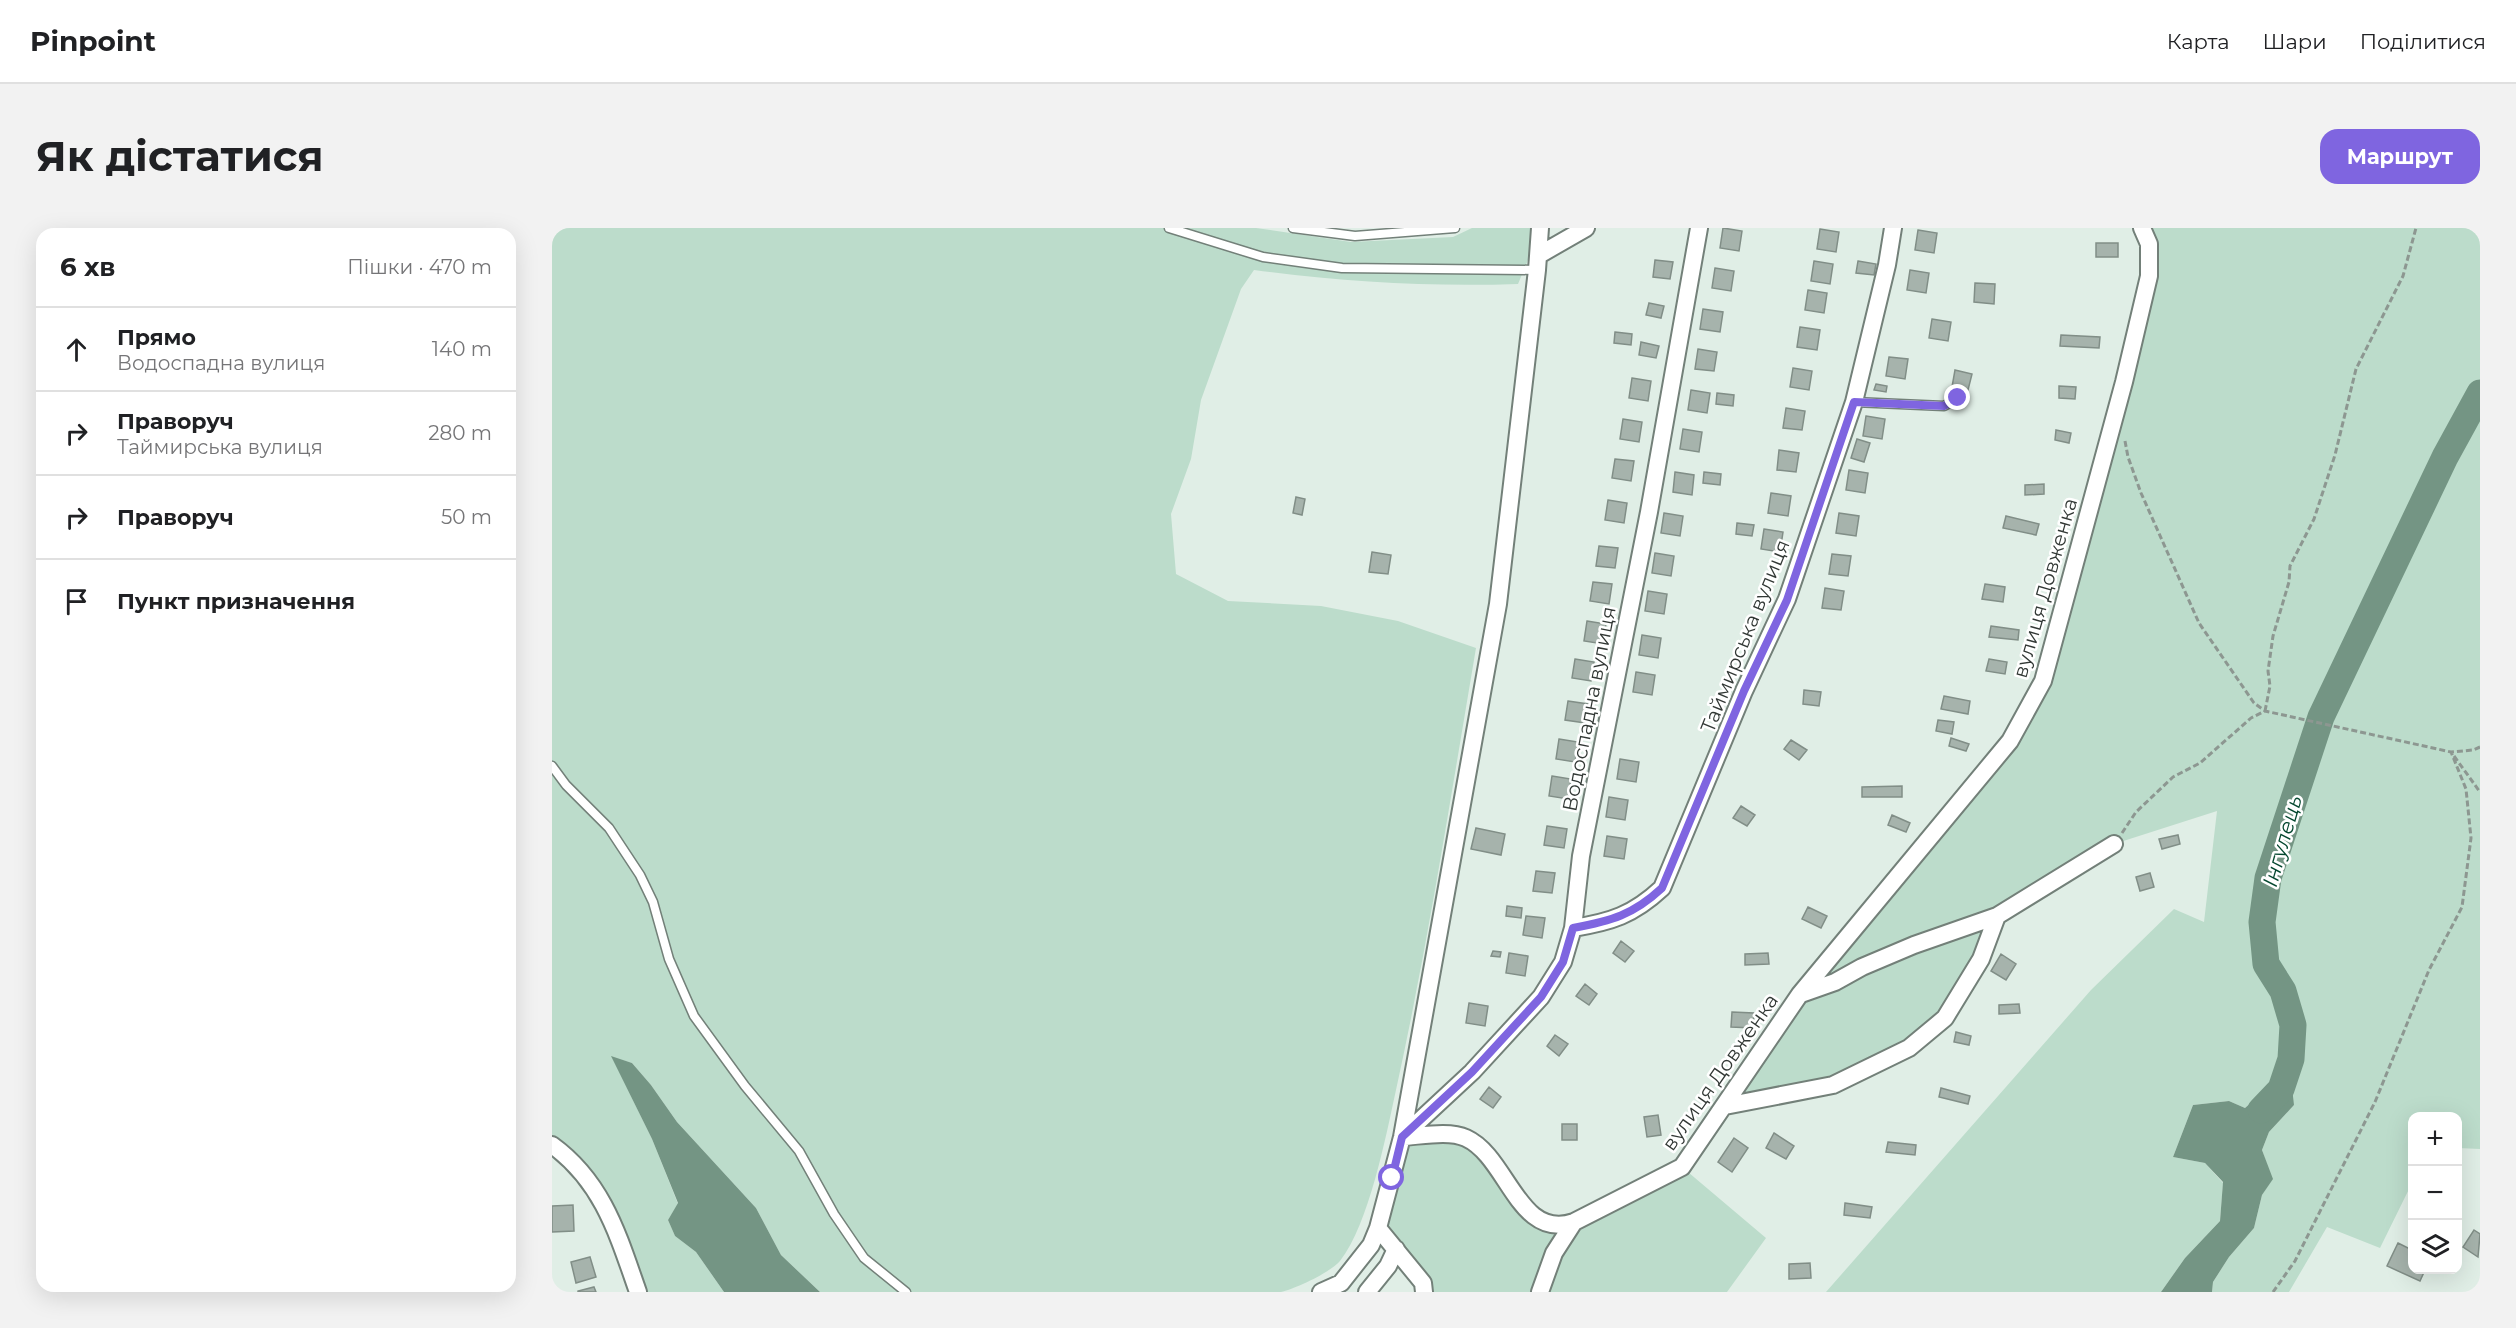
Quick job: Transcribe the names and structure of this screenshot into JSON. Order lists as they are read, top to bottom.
{
  "streets": {
    "street": ["вулиця Довженка", "Таймирська вулиця", "Водоспадна вулиця"]
  },
  "crossings": [
    ["вулиця Довженка", "Водоспадна вулиця"],
    ["Таймирська вулиця", "Водоспадна вулиця"]
  ],
  "water": ["Інгулець"],
  "page": {
    "header": "Pinpoint",
    "nav": ["Карта", "Шари", "Поділитися"],
    "buttons": "Маршрут",
    "title": "Як дістатися",
    "heading": ["6 хв", "Пішки · 470 m"],
    "list": [
      ["Прямо", "Водоспадна вулиця", "140 m"],
      ["Праворуч", "Таймирська вулиця", "280 m"],
      ["Праворуч", "50 m"],
      "Пункт призначення"
    ],
    "map_buttons": ["+", "−"]
  }
}
